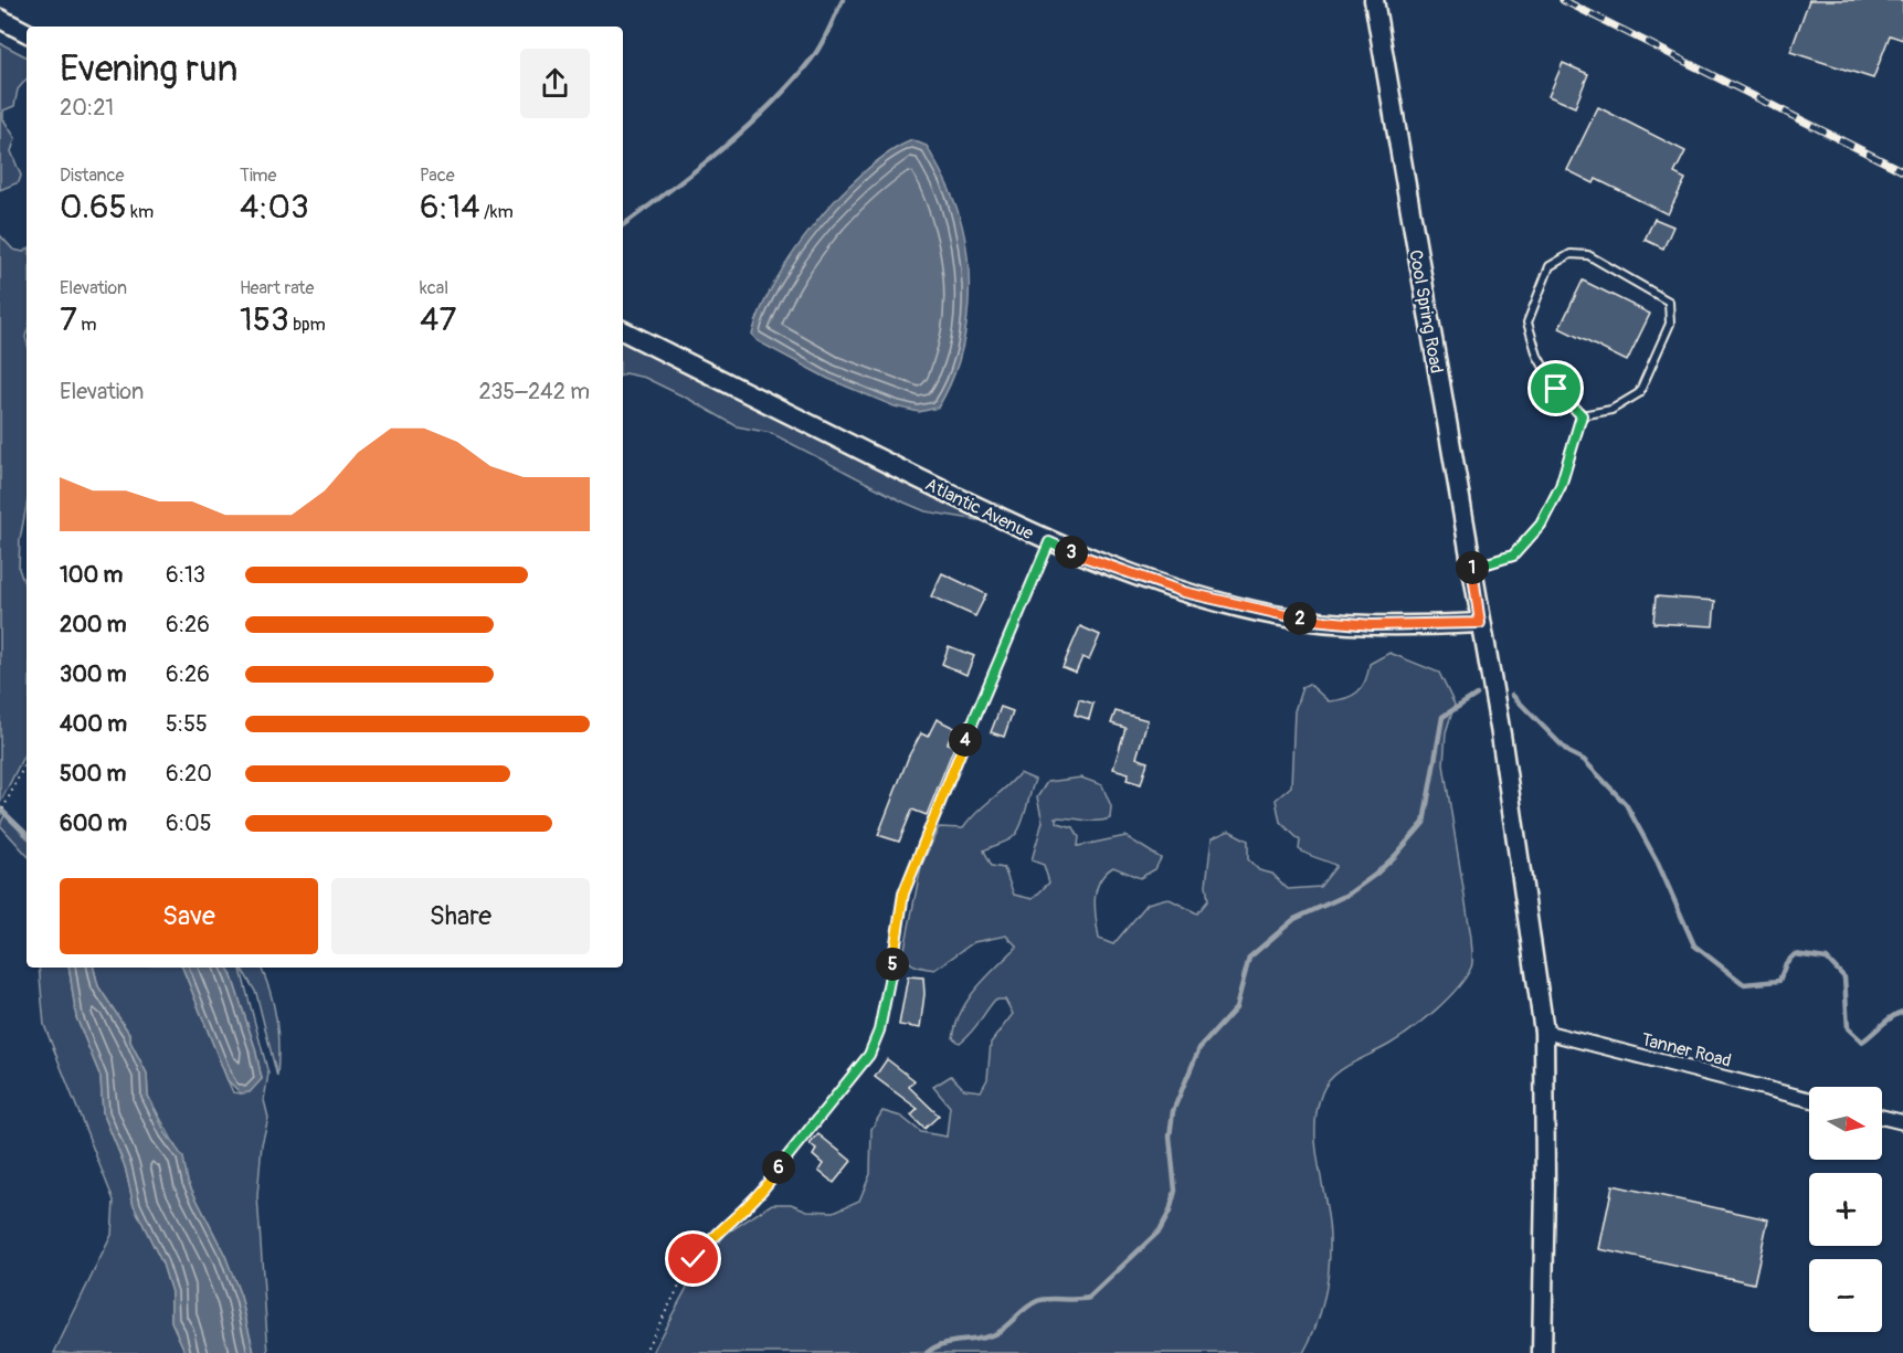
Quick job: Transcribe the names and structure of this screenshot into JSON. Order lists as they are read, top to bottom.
{
  "streets": {
    "main road": ["Cool Spring Road", "Atlantic Avenue"],
    "street": ["Tanner Road"]
  },
  "crossings": [
    ["Cool Spring Road", "Atlantic Avenue"],
    ["Cool Spring Road", "Tanner Road"]
  ],
  "north": "right",
  "page": {
    "heading": ["Evening run", "20:21"],
    "stats": [
      ["Distance", "0.65 km"],
      ["Time", "4:03"],
      ["Pace", "6:14 /km"],
      ["Elevation", "7 m"],
      ["Heart rate", "153 bpm"],
      ["kcal", "47"]
    ],
    "chart": ["Elevation", "235–242 m"],
    "pins": [
      "3",
      "1",
      "2",
      "4",
      "5",
      "6"
    ],
    "list": [
      {
        "name": "100 m",
        "note": "6:13"
      },
      {
        "name": "200 m",
        "note": "6:26"
      },
      {
        "name": "300 m",
        "note": "6:26"
      },
      {
        "name": "400 m",
        "note": "5:55"
      },
      {
        "name": "500 m",
        "note": "6:20"
      },
      {
        "name": "600 m",
        "note": "6:05"
      }
    ],
    "buttons": ["Save", "Share"],
    "map_buttons": ["+", "−"]
  }
}
